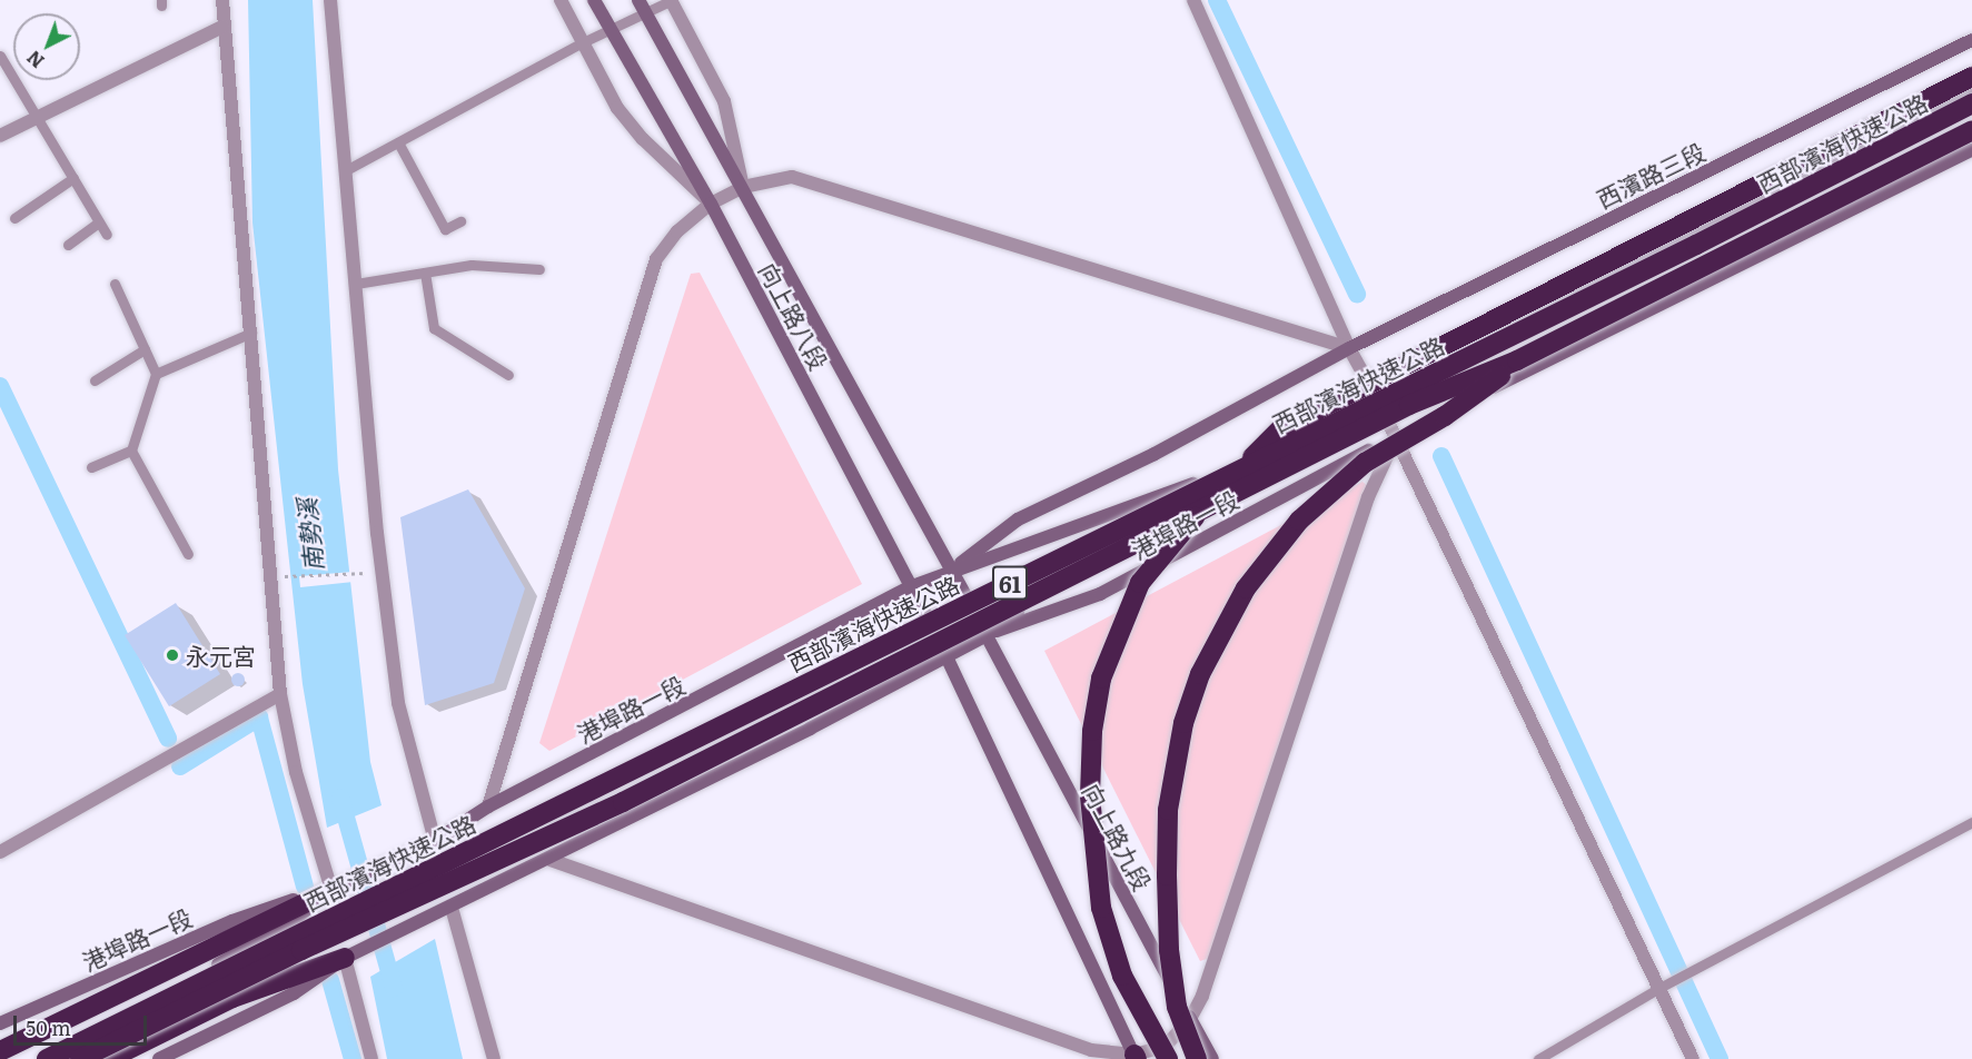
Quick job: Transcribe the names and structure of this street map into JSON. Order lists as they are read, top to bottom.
{
  "streets": {
    "highway": ["西部濱海快速公路", "61"],
    "street": [
      "西濱路三段",
      "向上路八段",
      "港埠路一段",
      "向上路九段"
    ]
  },
  "crossings": [
    ["西濱路三段", "港埠路一段"],
    ["向上路八段", "港埠路一段"],
    ["向上路八段", "向上路九段"],
    ["港埠路一段", "向上路九段"]
  ],
  "water": ["南勢溪"],
  "places": ["永元宮"],
  "scale_bar": "50 m",
  "north": "bottom left"
}
